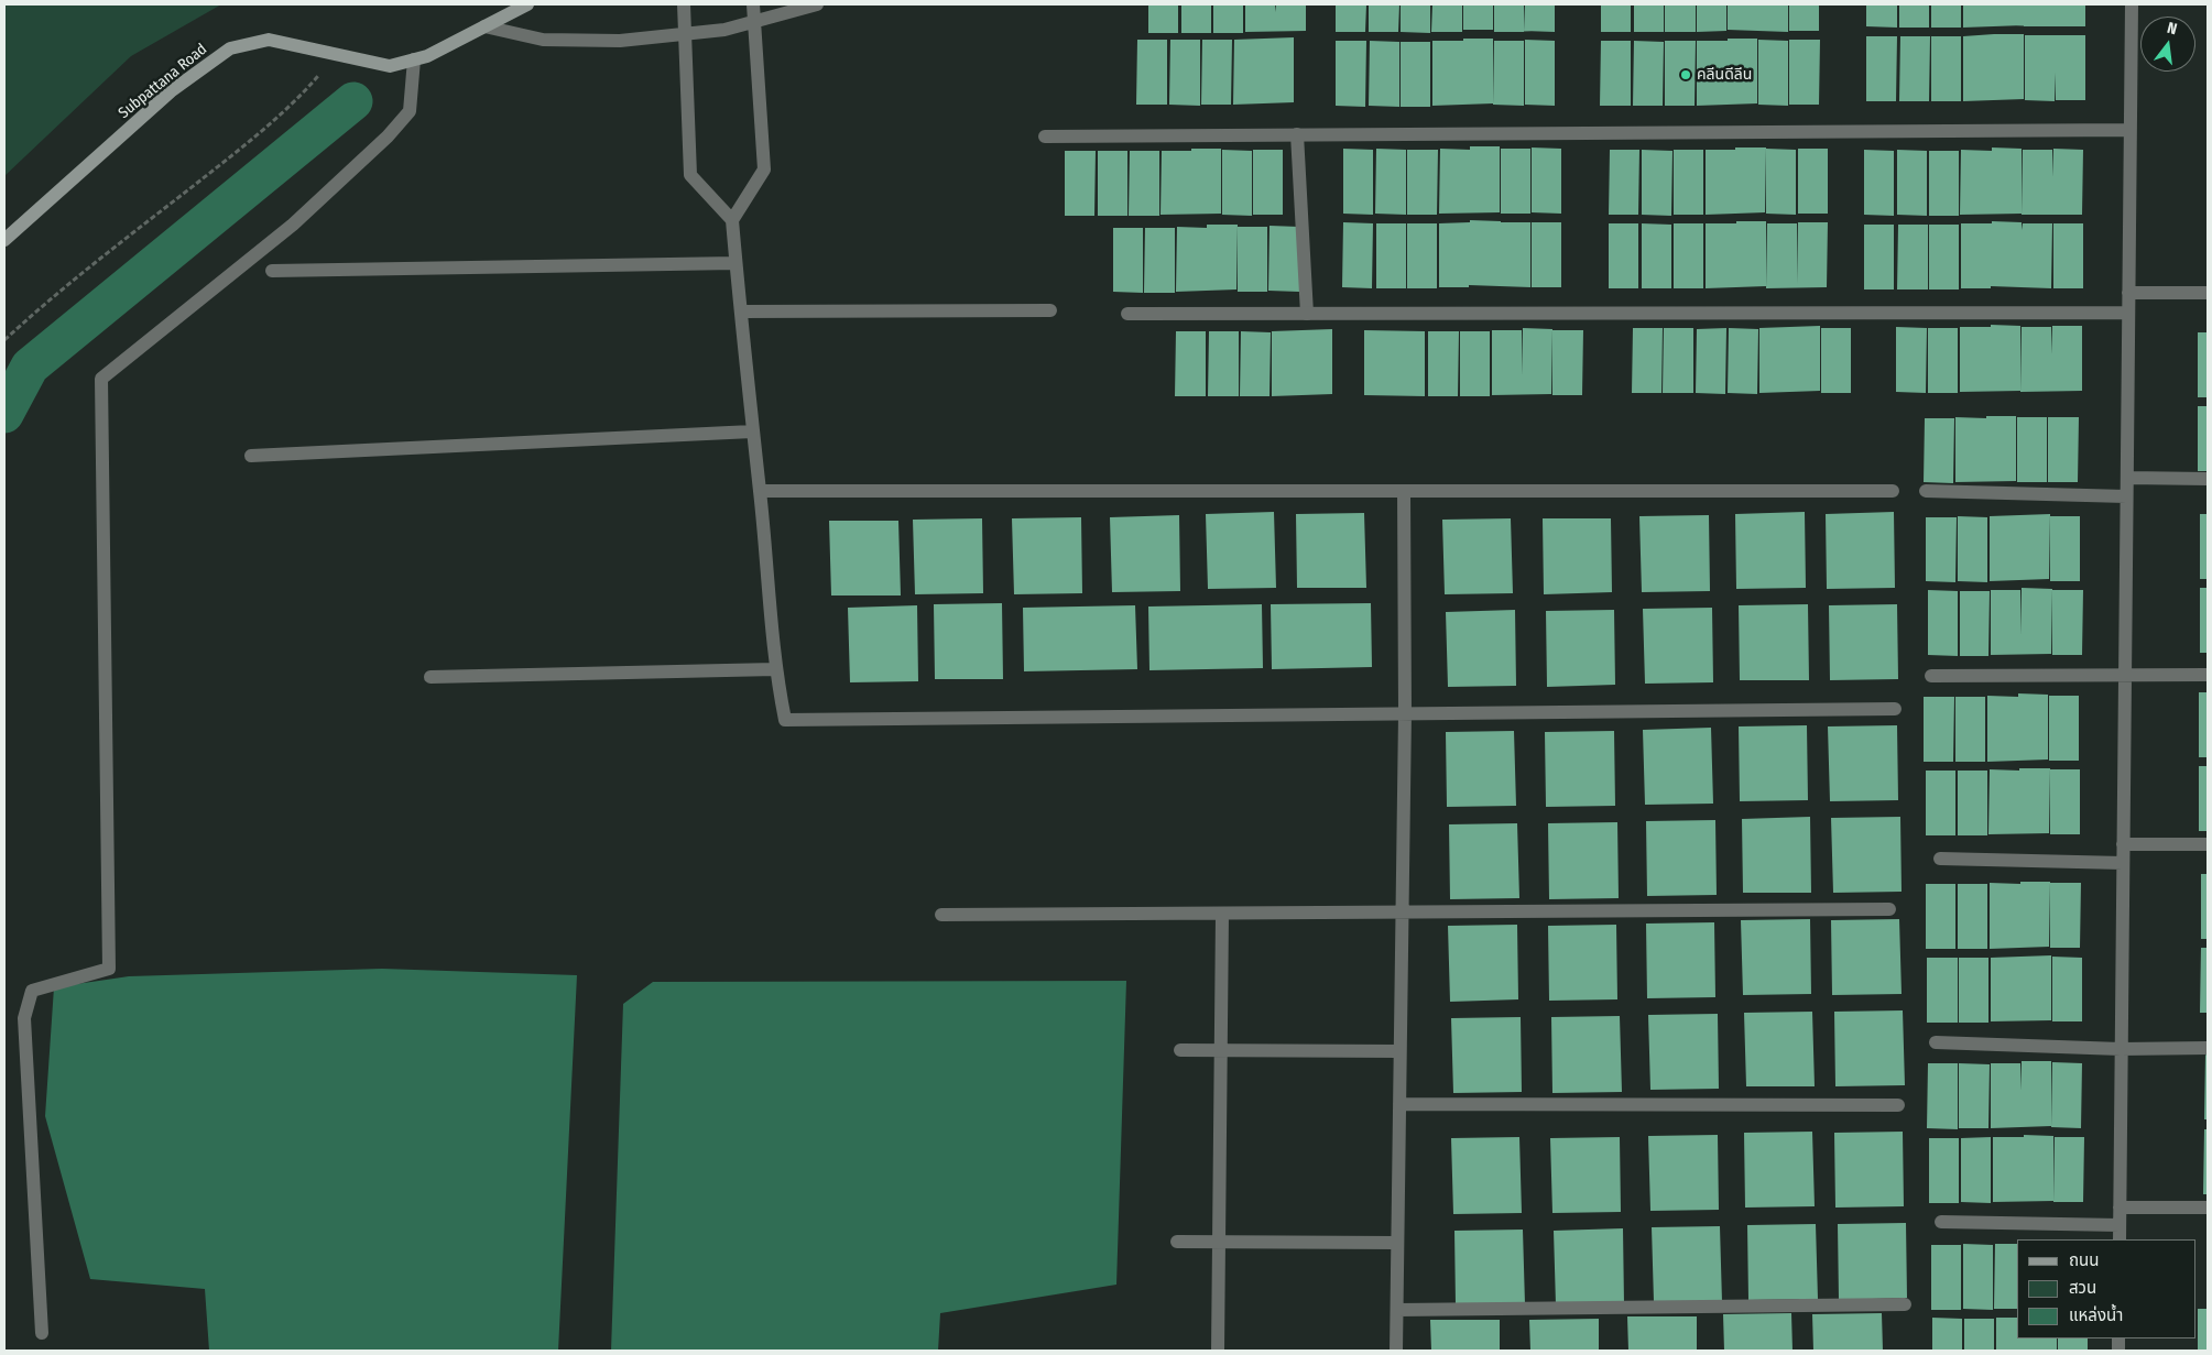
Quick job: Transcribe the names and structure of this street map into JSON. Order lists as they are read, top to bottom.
{
  "streets": {
    "street": ["Subpattana Road"]
  },
  "places": ["คลีนดีลีน"],
  "legend": ["ถนน", "สวน", "แหล่งน้ำ"],
  "north": "top"
}
